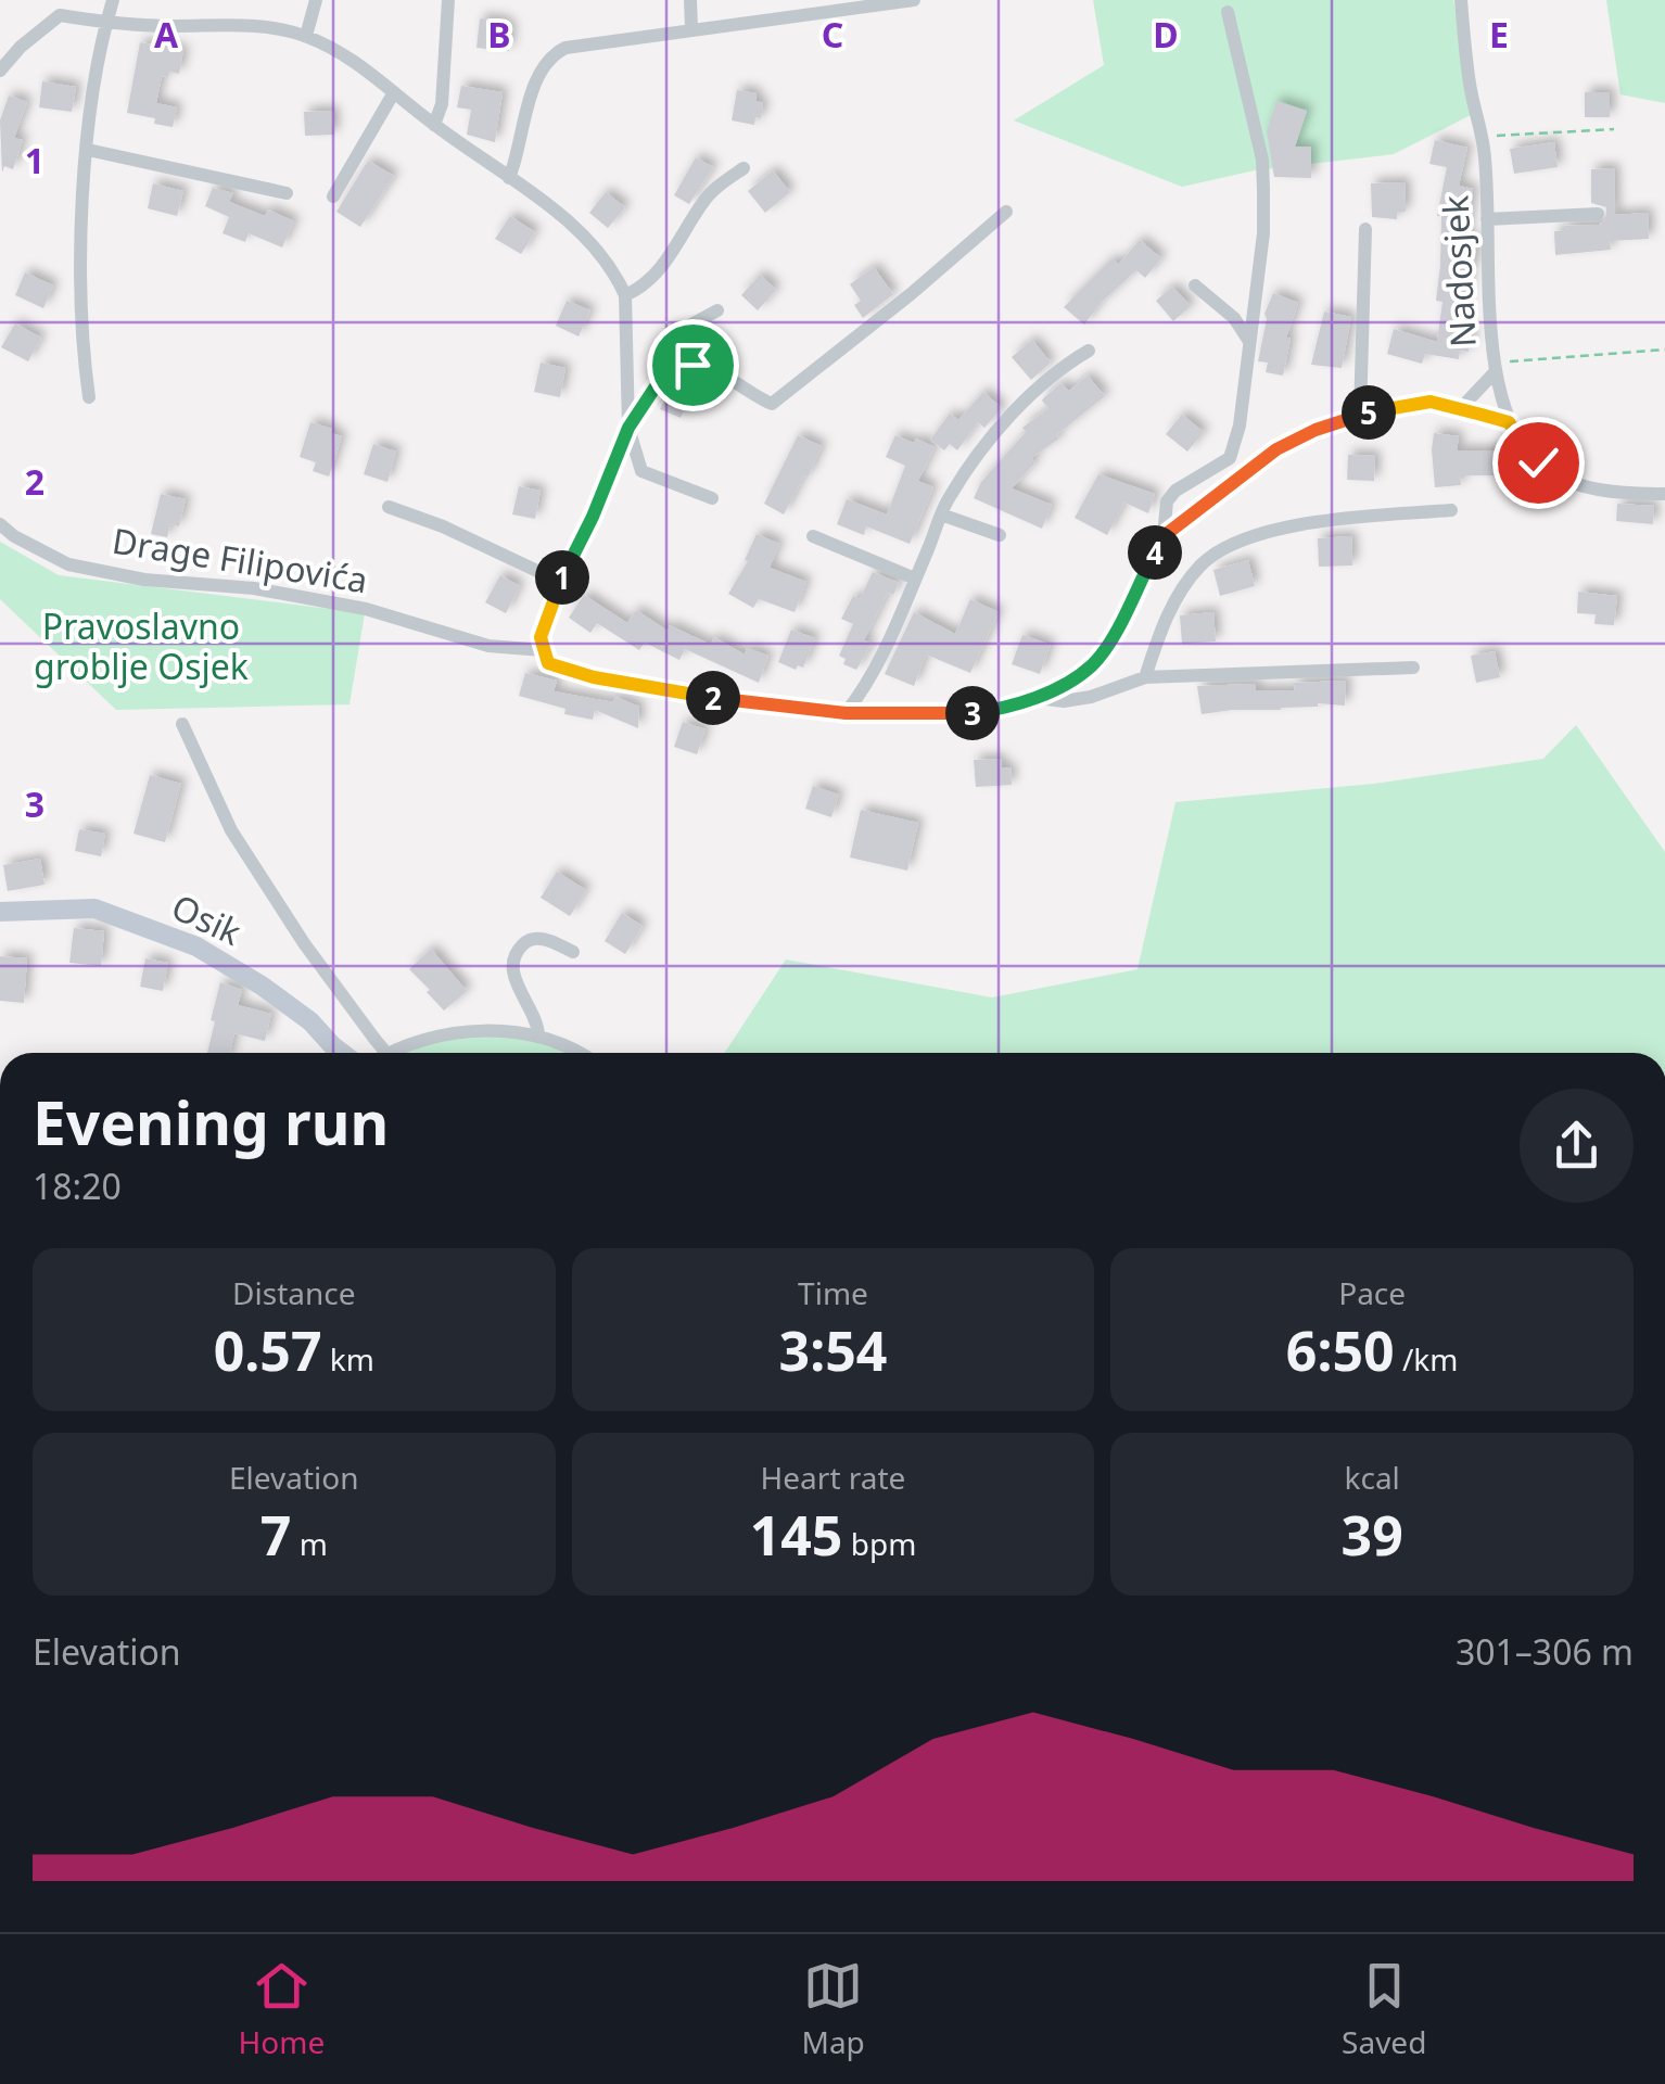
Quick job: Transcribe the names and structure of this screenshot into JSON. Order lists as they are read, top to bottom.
{
  "streets": {
    "main road": ["Osik"],
    "street": ["Nadosjek", "Drage Filipovića"]
  },
  "crossings": [
    ["Nadosjek", "Drage Filipovića"]
  ],
  "parks": ["Pravoslavno groblje Osjek"],
  "page": {
    "pins": [
      "5",
      "4",
      "1",
      "2",
      "3"
    ],
    "heading": ["Evening run", "18:20"],
    "stats": [
      ["Distance", "0.57 km"],
      ["Time", "3:54"],
      ["Pace", "6:50 /km"],
      ["Elevation", "7 m"],
      ["Heart rate", "145 bpm"],
      ["kcal", "39"]
    ],
    "chart": ["Elevation", "301–306 m"],
    "tabs": ["Home", "Map", "Saved"]
  },
  "grid": {
    "columns": [
      "A",
      "B",
      "C",
      "D",
      "E"
    ],
    "rows": ["1", "2", "3"]
  }
}
